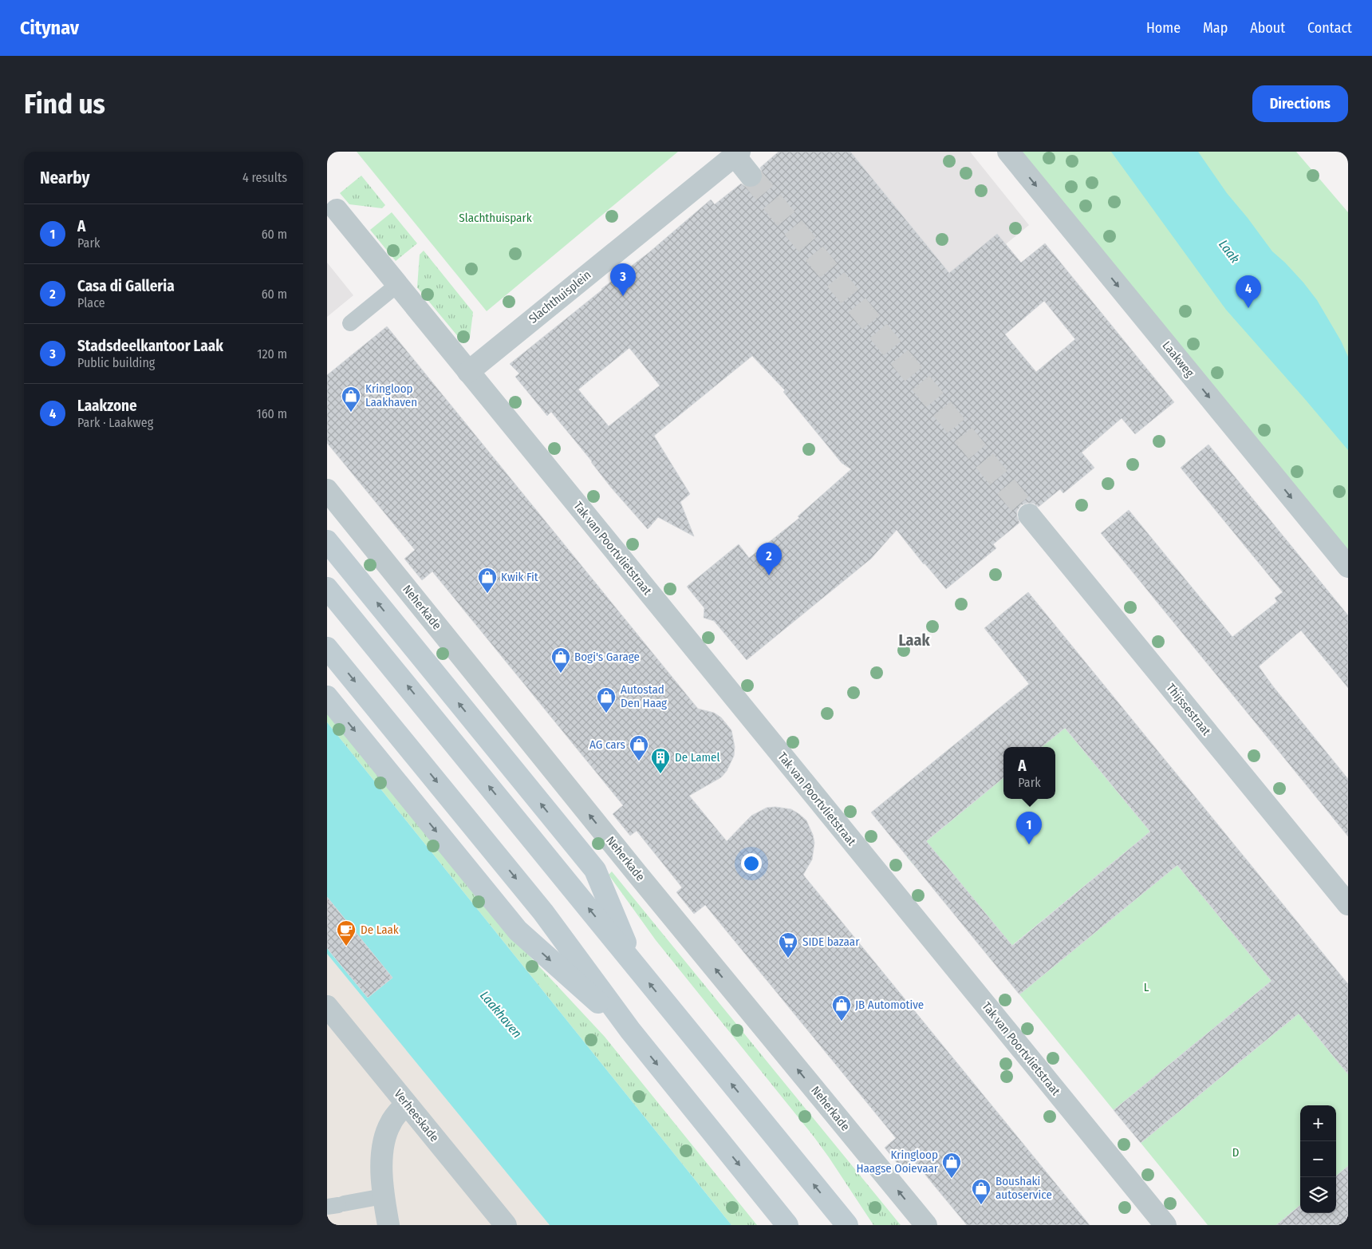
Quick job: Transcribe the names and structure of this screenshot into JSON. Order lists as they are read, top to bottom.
{
  "streets": {
    "street": [
      "Slachthuisplein",
      "Laakweg",
      "Tak van Poortvlietstraat",
      "Neherkade",
      "Thijssestraat",
      "Verheeskade"
    ]
  },
  "crossings": [
    ["Slachthuisplein", "Tak van Poortvlietstraat"]
  ],
  "one_way": ["Laakweg", "Neherkade"],
  "districts": ["Laak"],
  "water": ["Laak", "Laakhaven"],
  "parks": ["Slachthuispark", "L", "D"],
  "places": {
    "shop": [
      "Kringloop Laakhaven",
      "Kwik Fit",
      "Bogi's Garage",
      "Autostad Den Haag",
      "AG cars",
      "JB Automotive",
      "Kringloop Haagse Ooievaar",
      "Boushaki autoservice"
    ],
    "building": ["De Lamel"],
    "cafe": ["De Laak"],
    "supermarket": ["SIDE bazaar"]
  },
  "page": {
    "header": "Citynav",
    "nav": [
      "Home",
      "Map",
      "About",
      "Contact"
    ],
    "buttons": "Directions",
    "title": "Find us",
    "heading": ["Nearby", "4 results"],
    "list": [
      {
        "mark": "1",
        "name": "A",
        "note": "Park",
        "value": "60 m"
      },
      {
        "mark": "2",
        "name": "Casa di Galleria",
        "note": "Place",
        "value": "60 m"
      },
      {
        "mark": "3",
        "name": "Stadsdeelkantoor Laak",
        "note": "Public building",
        "value": "120 m"
      },
      {
        "mark": "4",
        "name": "Laakzone",
        "note": "Park · Laakweg",
        "value": "160 m"
      }
    ],
    "pins": [
      "3",
      "4",
      "2",
      "1"
    ],
    "popup": ["A", "Park"],
    "map_buttons": ["+", "−"]
  }
}
